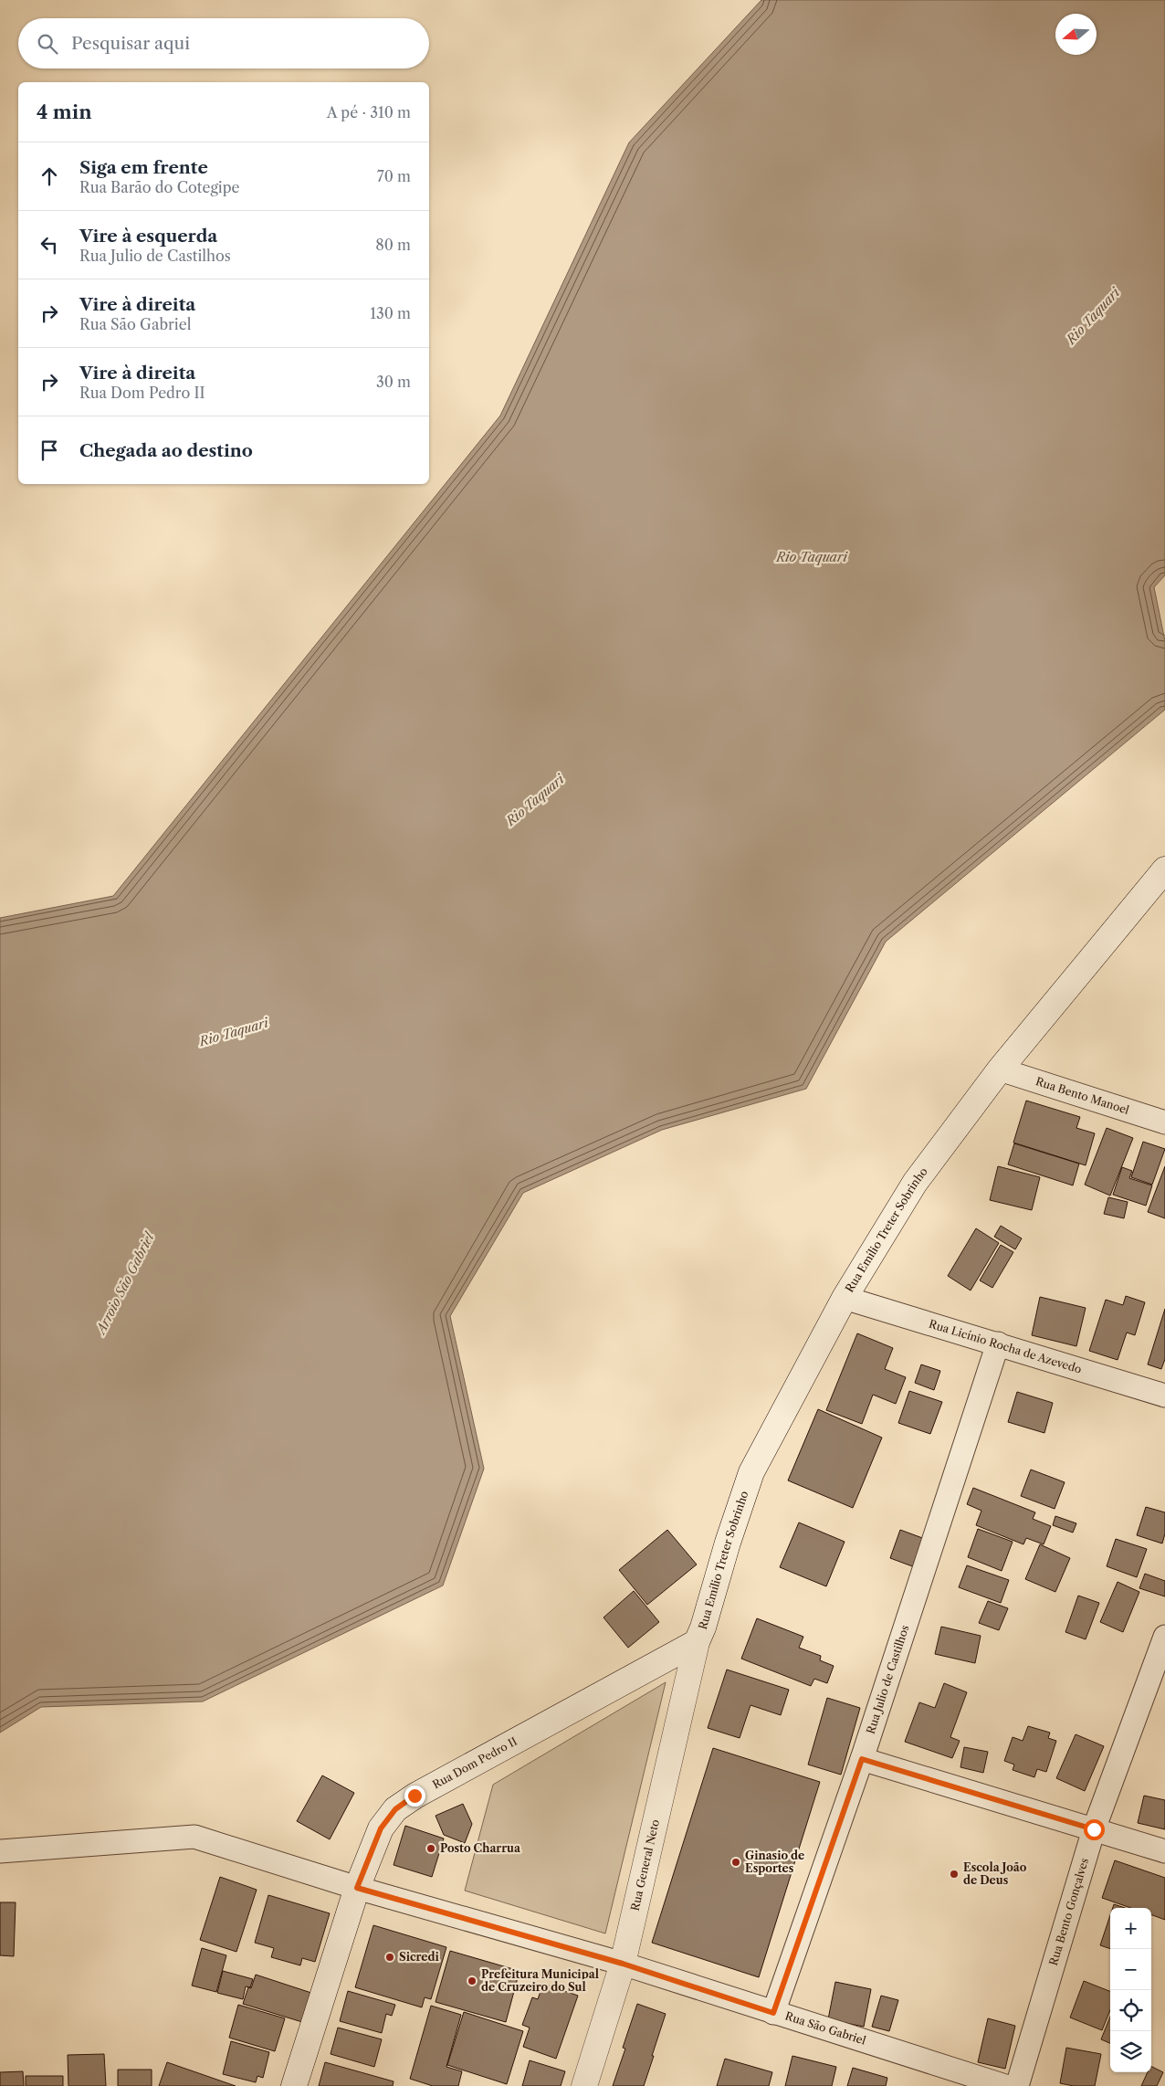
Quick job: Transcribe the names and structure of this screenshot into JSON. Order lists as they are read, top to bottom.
{
  "streets": {
    "main road": ["Rua Emílio Treter Sobrinho", "Rua Dom Pedro II", "Rua General Neto"],
    "street": [
      "Rua Bento Manoel",
      "Rua Licínio Rocha de Azevedo",
      "Rua Julio de Castilhos",
      "Rua Bento Gonçalves",
      "Rua São Gabriel"
    ]
  },
  "crossings": [
    ["Rua Bento Manoel", "Rua Emílio Treter Sobrinho"],
    ["Rua Emílio Treter Sobrinho", "Rua Licínio Rocha de Azevedo"],
    ["Rua Emílio Treter Sobrinho", "Rua Dom Pedro II"],
    ["Rua Emílio Treter Sobrinho", "Rua General Neto"],
    ["Rua Licínio Rocha de Azevedo", "Rua Julio de Castilhos"],
    ["Rua Julio de Castilhos", "Rua São Gabriel"],
    ["Rua Dom Pedro II", "Rua General Neto"],
    ["Rua Dom Pedro II", "Rua São Gabriel"],
    ["Rua General Neto", "Rua São Gabriel"]
  ],
  "water": ["Rio Taquari", "Arroio São Gabriel"],
  "places": [
    "Posto Charrua",
    "Ginasio de Esportes",
    "Escola João de Deus",
    "Sicredi",
    "Prefeitura Municipal de Cruzeiro do Sul"
  ],
  "north": "left",
  "page": {
    "search": "Pesquisar aqui",
    "heading": ["4 min", "A pé · 310 m"],
    "list": [
      ["Siga em frente", "Rua Barão do Cotegipe", "70 m"],
      ["Vire à esquerda", "Rua Julio de Castilhos", "80 m"],
      ["Vire à direita", "Rua São Gabriel", "130 m"],
      ["Vire à direita", "Rua Dom Pedro II", "30 m"],
      "Chegada ao destino"
    ],
    "map_buttons": ["+", "−"]
  }
}
